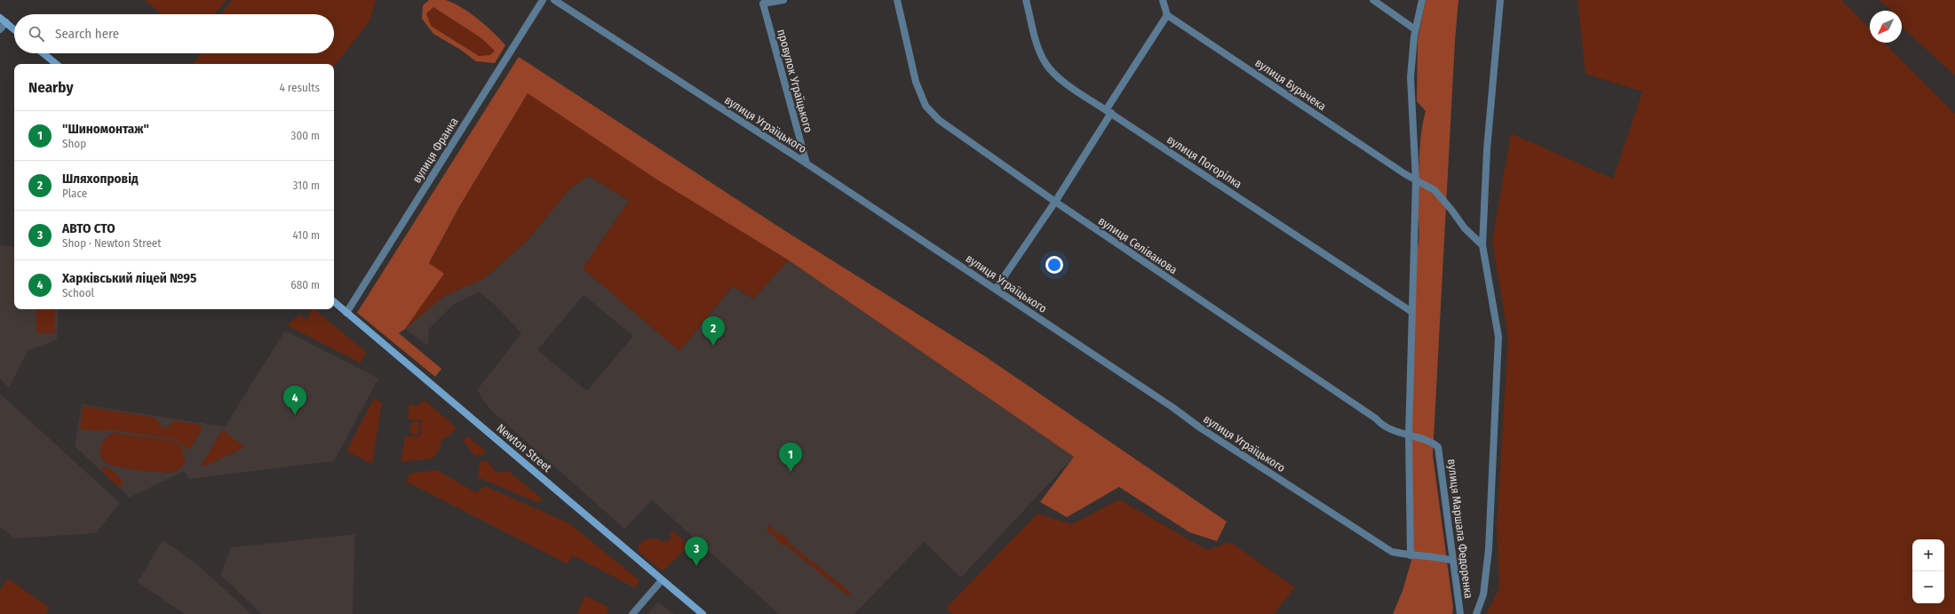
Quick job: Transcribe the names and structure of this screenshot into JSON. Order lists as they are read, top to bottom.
{
  "streets": {
    "street": [
      "провулок Уграїцького",
      "вулиця Бурачека",
      "вулиця Уграїцького",
      "вулиця Франка",
      "вулиця Погорілка",
      "вулиця Селіванова",
      "Newton Street",
      "вулиця Маршала Федоренка"
    ]
  },
  "crossings": [
    ["провулок Уграїцького", "вулиця Уграїцького"],
    ["вулиця Уграїцького", "вулиця Маршала Федоренка"],
    ["вулиця Франка", "Newton Street"],
    ["вулиця Селіванова", "вулиця Маршала Федоренка"]
  ],
  "north": "bottom left",
  "page": {
    "search": "Search here",
    "heading": ["Nearby", "4 results"],
    "list": [
      {
        "mark": "1",
        "name": "\"Шиномонтаж\"",
        "note": "Shop",
        "value": "300 m"
      },
      {
        "mark": "2",
        "name": "Шляхопровід",
        "note": "Place",
        "value": "310 m"
      },
      {
        "mark": "3",
        "name": "АВТО СТО",
        "note": "Shop · Newton Street",
        "value": "410 m"
      },
      {
        "mark": "4",
        "name": "Харківський ліцей №95",
        "note": "School",
        "value": "680 m"
      }
    ],
    "pins": [
      "2",
      "4",
      "1",
      "3"
    ],
    "map_buttons": ["+", "−"]
  }
}
